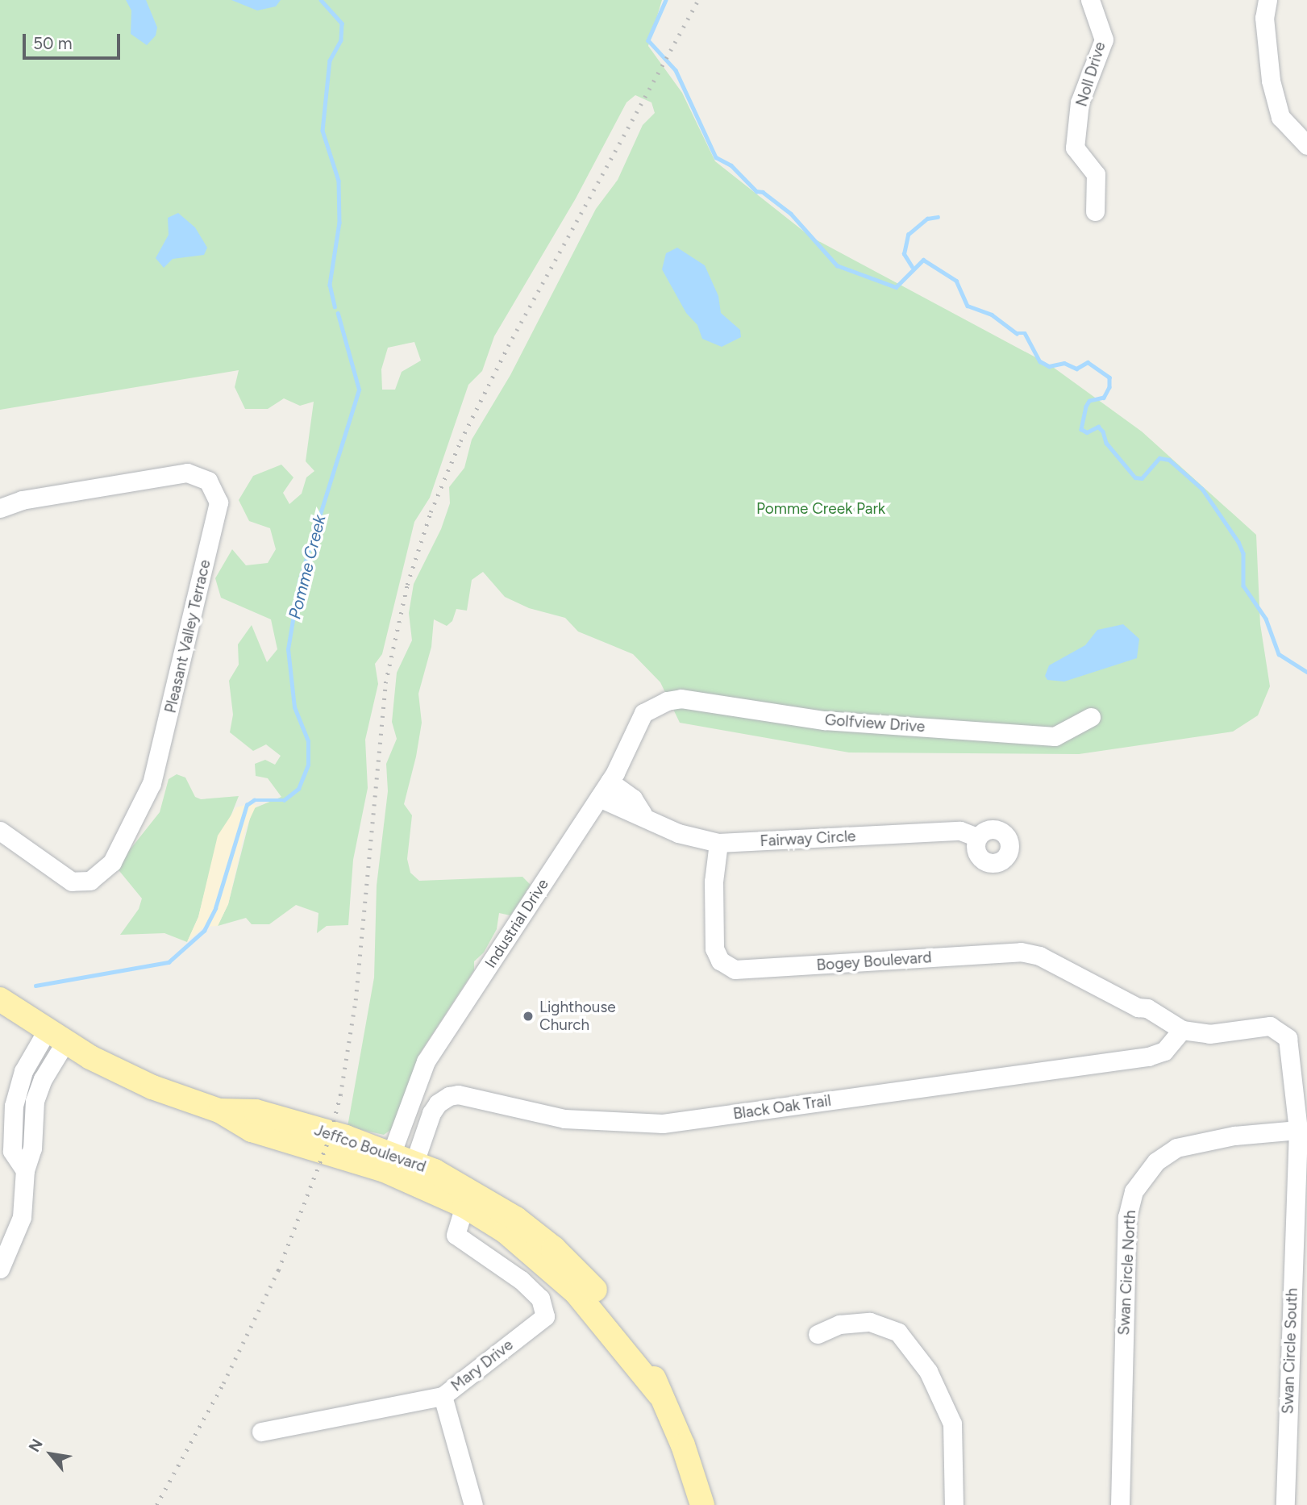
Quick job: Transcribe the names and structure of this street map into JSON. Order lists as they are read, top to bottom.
{
  "streets": {
    "main road": ["Jeffco Boulevard"],
    "street": [
      "Noll Drive",
      "Pleasant Valley Terrace",
      "Golfview Drive",
      "Fairway Circle",
      "Industrial Drive",
      "Bogey Boulevard",
      "Black Oak Trail",
      "Swan Circle North",
      "Swan Circle South",
      "Mary Drive"
    ]
  },
  "crossings": [
    ["Golfview Drive", "Industrial Drive"],
    ["Fairway Circle", "Industrial Drive"],
    ["Fairway Circle", "Bogey Boulevard"],
    ["Industrial Drive", "Jeffco Boulevard"],
    ["Bogey Boulevard", "Black Oak Trail"],
    ["Bogey Boulevard", "Swan Circle North"],
    ["Bogey Boulevard", "Swan Circle South"],
    ["Black Oak Trail", "Jeffco Boulevard"],
    ["Jeffco Boulevard", "Mary Drive"],
    ["Swan Circle North", "Swan Circle South"]
  ],
  "water": ["Pomme Creek"],
  "parks": ["Pomme Creek Park"],
  "places": ["Lighthouse Church"],
  "scale_bar": "50 m",
  "north": "top left"
}
